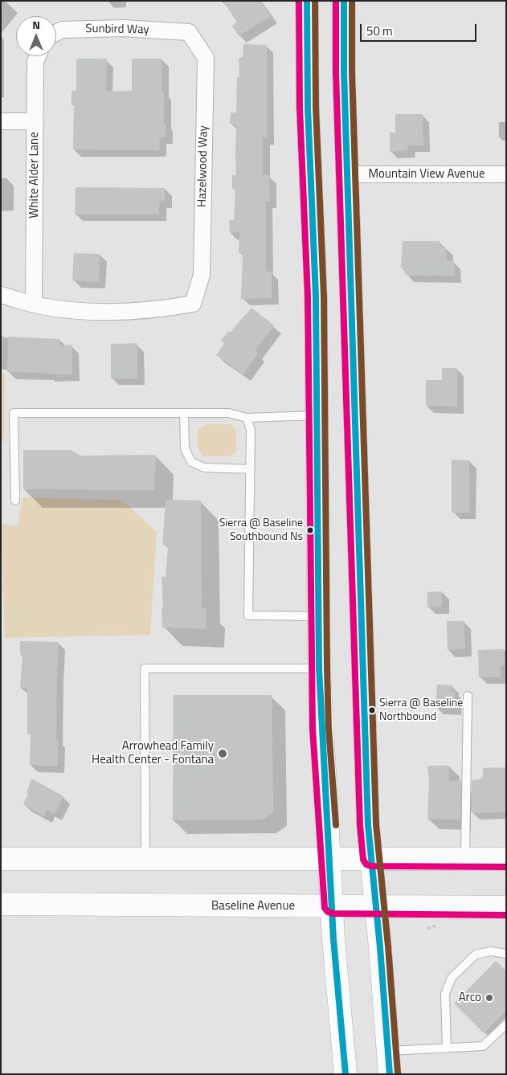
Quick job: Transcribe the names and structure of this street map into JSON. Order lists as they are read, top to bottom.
{
  "streets": {
    "main road": ["Baseline Avenue"],
    "street": [
      "Sunbird Way",
      "Hazelwood Way",
      "Mountain View Avenue",
      "White Alder Lane"
    ]
  },
  "crossings": [
    ["Sunbird Way", "Hazelwood Way"],
    ["Hazelwood Way", "White Alder Lane"]
  ],
  "places": [
    "Sierra @ Baseline Southbound Ns",
    "Sierra @ Baseline Northbound",
    "Arrowhead Family Health Center - Fontana",
    "Arco"
  ],
  "scale_bar": "50 m",
  "north": "top"
}
